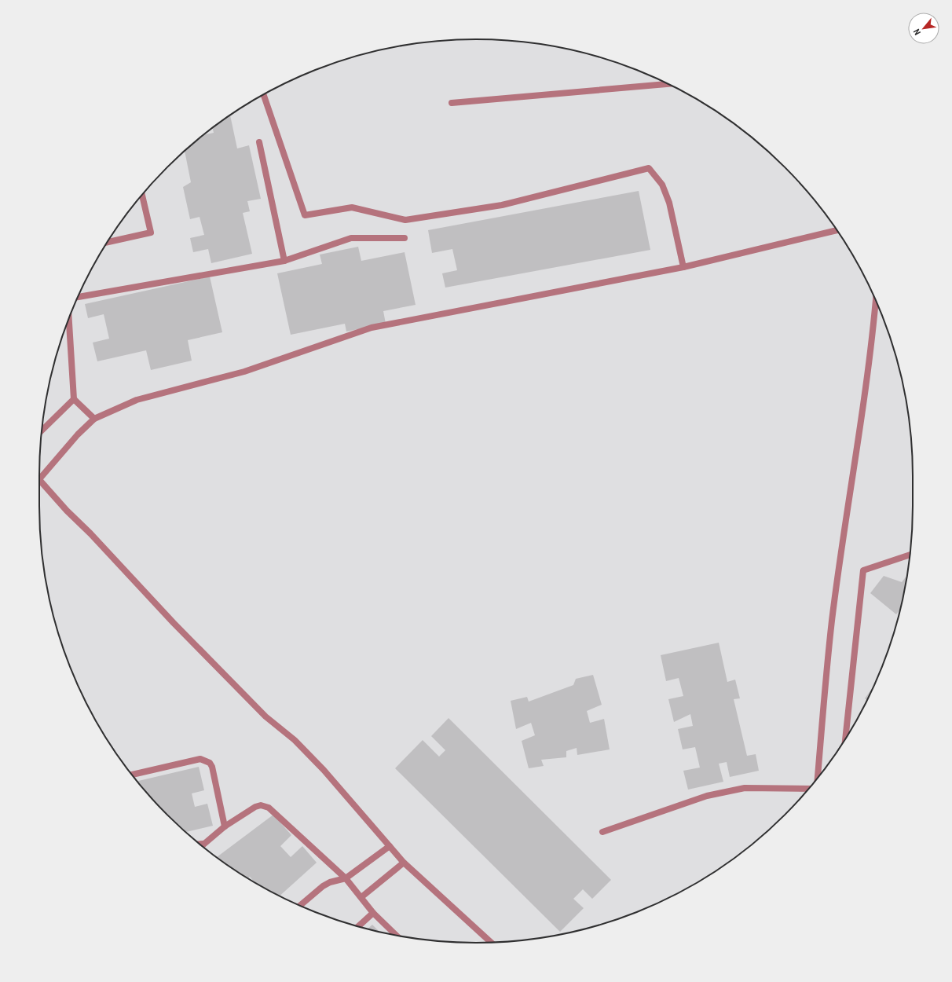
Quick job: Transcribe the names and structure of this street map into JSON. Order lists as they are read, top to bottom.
{
  "north": "bottom left"
}
